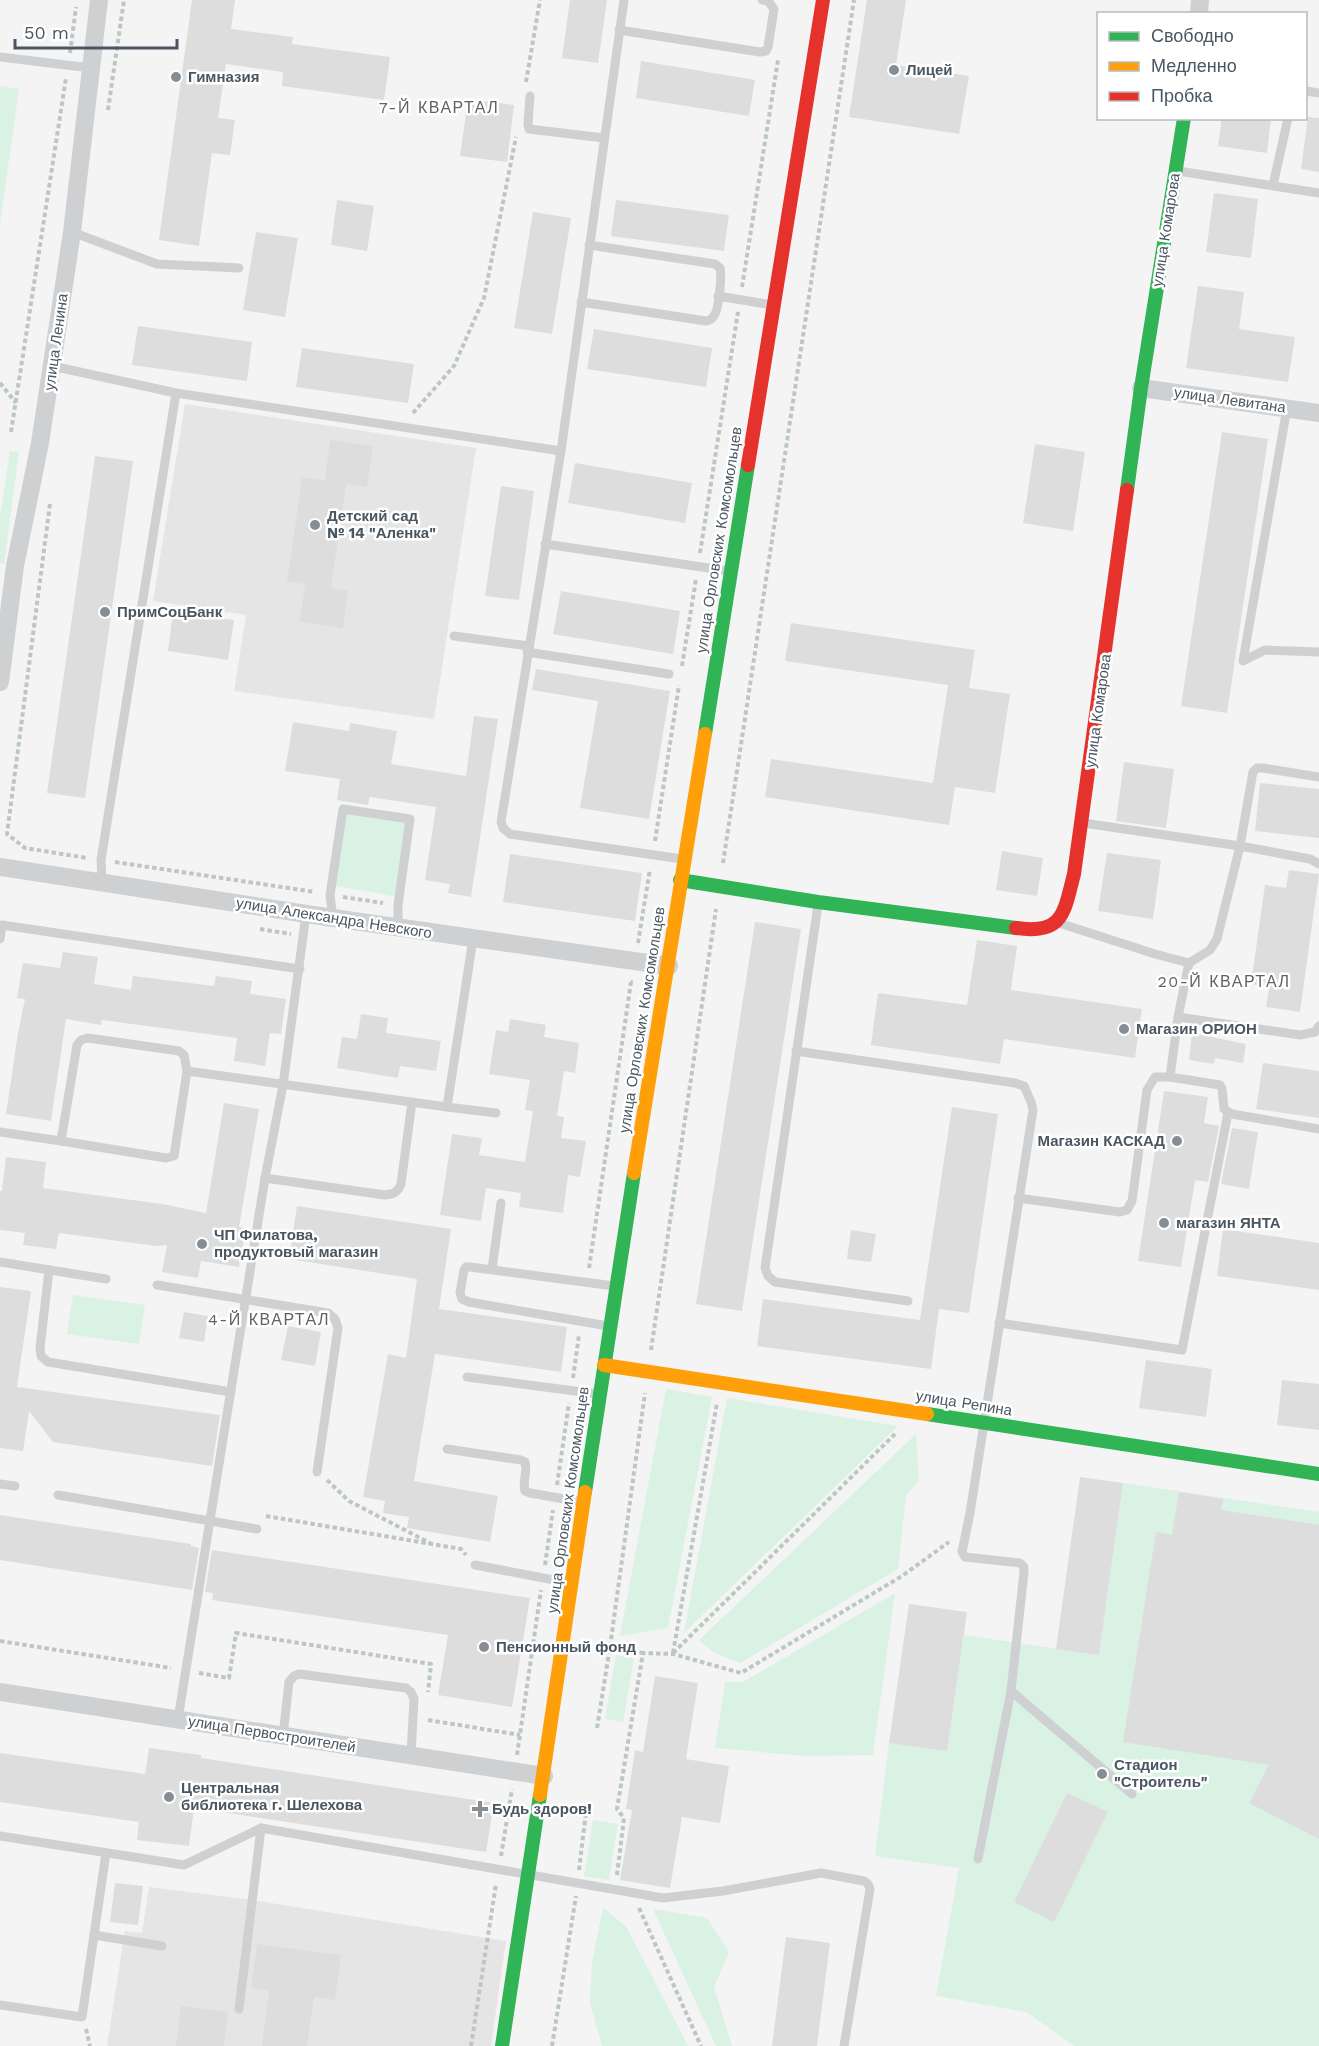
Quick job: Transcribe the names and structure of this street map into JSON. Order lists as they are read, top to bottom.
{
  "streets": {
    "street": [
      "улица Комарова",
      "улица Ленина",
      "улица Левитана",
      "улица Орловских Комсомольцев",
      "улица Александра Невского",
      "улица Репина",
      "улица Первостроителей"
    ]
  },
  "crossings": [
    ["улица Комарова", "улица Левитана"],
    ["улица Орловских Комсомольцев", "улица Александра Невского"],
    ["улица Орловских Комсомольцев", "улица Репина"],
    ["улица Орловских Комсомольцев", "улица Первостроителей"]
  ],
  "districts": ["7-Й КВАРТАЛ", "20-Й КВАРТАЛ", "4-Й КВАРТАЛ"],
  "places": {
    "other": [
      "Лицей",
      "Гимназия",
      "Детский сад № 14 \"Аленка\"",
      "ПримСоцБанк",
      "Магазин ОРИОН",
      "Магазин КАСКАД",
      "магазин ЯНТА",
      "ЧП Филатова, продуктовый магазин",
      "Пенсионный фонд",
      "Стадион \"Строитель\"",
      "Центральная библиотека г. Шелехова"
    ],
    "health": ["Будь здоров!"]
  },
  "legend": ["Свободно", "Медленно", "Пробка"],
  "scale_bar": "50 m"
}
